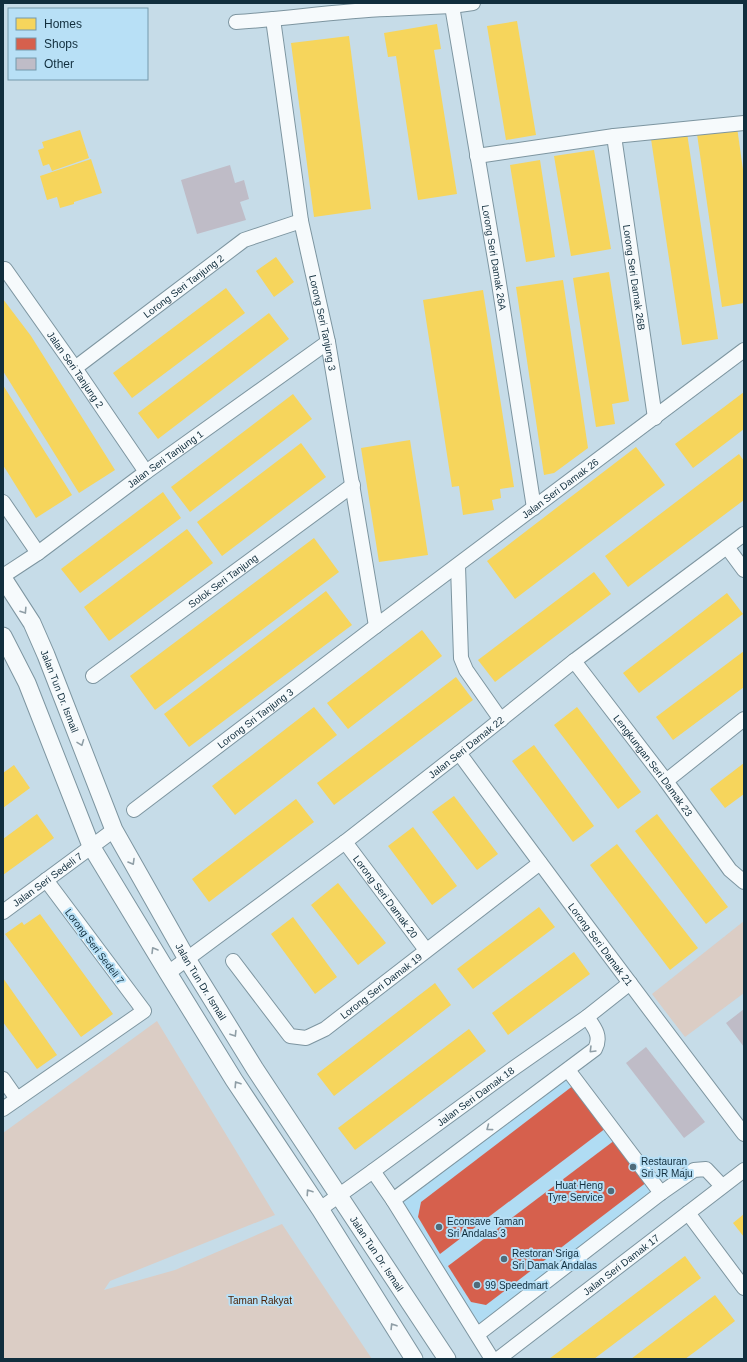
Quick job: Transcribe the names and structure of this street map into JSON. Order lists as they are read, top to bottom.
{
  "streets": {
    "street": [
      "Lorong Seri Damak 26A",
      "Lorong Seri Damak 26B",
      "Lorong Seri Tanjung 2",
      "Lorong Seri Tanjung 3",
      "Jalan Seri Tanjung 2",
      "Jalan Seri Tanjung 1",
      "Jalan Seri Damak 26",
      "Solok Seri Tanjung",
      "Jalan Tun Dr. Ismail",
      "Lorong Sri Tanjung 3",
      "Jalan Seri Damak 22",
      "Lengkungan Seri Damak 23",
      "Jalan Seri Sedeli 7",
      "Lorong Seri Damak 20",
      "Lorong Seri Damak 21",
      "Lorong Seri Sedeli 7",
      "Lorong Seri Damak 19",
      "Jalan Seri Damak 18",
      "Jalan Seri Damak 17"
    ]
  },
  "crossings": [
    ["Lorong Seri Damak 26A", "Jalan Seri Damak 26"],
    ["Lorong Seri Damak 26B", "Jalan Seri Damak 26"],
    ["Lorong Seri Tanjung 2", "Lorong Seri Tanjung 3"],
    ["Lorong Seri Tanjung 2", "Jalan Seri Tanjung 2"],
    ["Lorong Seri Tanjung 3", "Jalan Seri Tanjung 1"],
    ["Lorong Seri Tanjung 3", "Jalan Seri Damak 26"],
    ["Lorong Seri Tanjung 3", "Solok Seri Tanjung"],
    ["Lorong Seri Tanjung 3", "Lorong Sri Tanjung 3"],
    ["Jalan Seri Tanjung 2", "Jalan Seri Tanjung 1"],
    ["Jalan Seri Tanjung 1", "Jalan Tun Dr. Ismail"],
    ["Jalan Seri Damak 26", "Lorong Sri Tanjung 3"],
    ["Jalan Tun Dr. Ismail", "Jalan Seri Damak 22"],
    ["Jalan Tun Dr. Ismail", "Jalan Seri Sedeli 7"],
    ["Jalan Tun Dr. Ismail", "Jalan Seri Damak 18"],
    ["Jalan Seri Damak 22", "Lengkungan Seri Damak 23"],
    ["Jalan Seri Damak 22", "Lorong Seri Damak 20"],
    ["Jalan Seri Damak 22", "Lorong Seri Damak 21"],
    ["Jalan Seri Sedeli 7", "Lorong Seri Sedeli 7"],
    ["Lorong Seri Damak 20", "Lorong Seri Damak 19"],
    ["Lorong Seri Damak 21", "Lorong Seri Damak 19"],
    ["Lorong Seri Damak 21", "Jalan Seri Damak 18"]
  ],
  "parks": ["Taman Rakyat"],
  "places": [
    "Restauran Sri JR Maju",
    "Huat Heng Tyre Service",
    "Econsave Taman Sri Andalas 3",
    "Restoran Sriga Sri Damak Andalas",
    "99 Speedmart"
  ],
  "legend": ["Homes", "Shops", "Other"]
}
